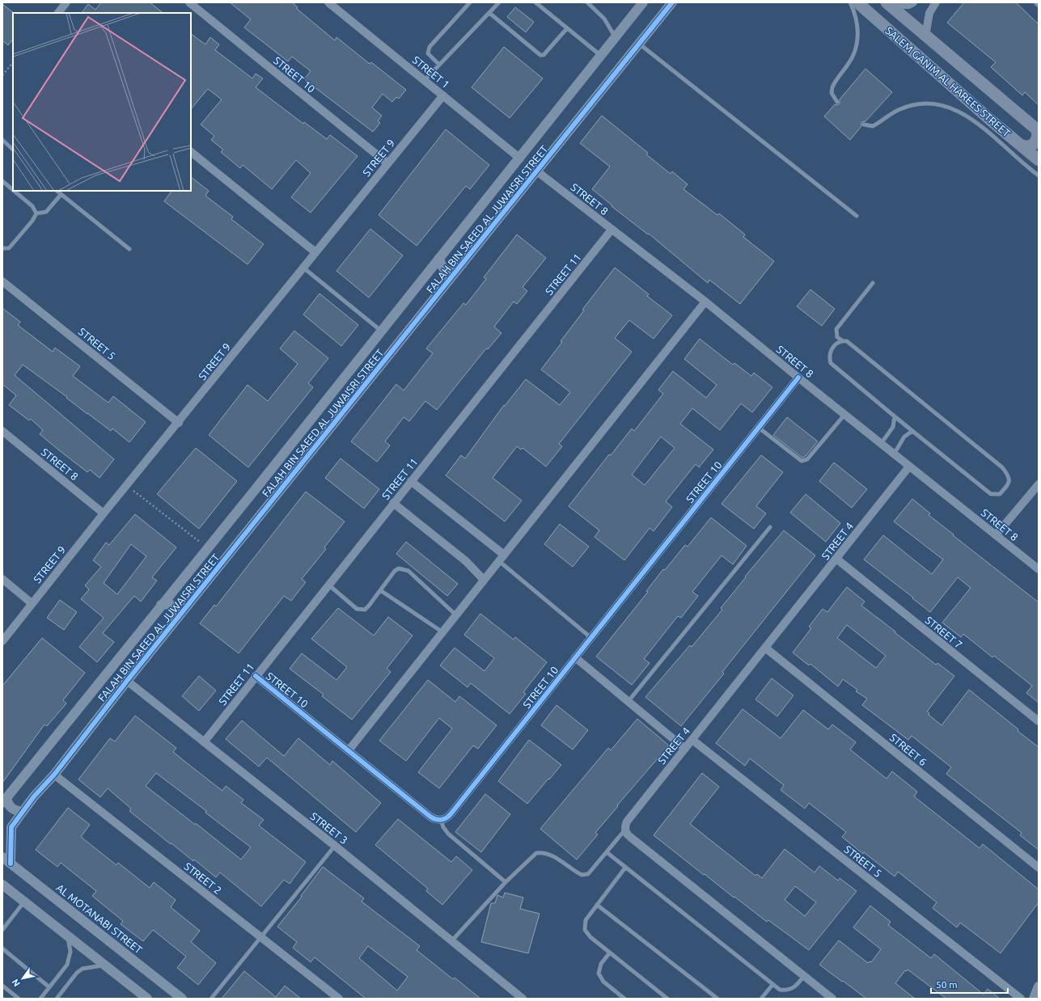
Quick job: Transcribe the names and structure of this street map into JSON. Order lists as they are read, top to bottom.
{
  "streets": {
    "main road": ["SALEM GANIM AL HAREES STREET"],
    "street": [
      "STREET 1",
      "STREET 10",
      "STREET 9",
      "STREET 8",
      "FALAH BIN SAEED AL JUWAISRI STREET",
      "STREET 11",
      "STREET 5",
      "STREET 4",
      "STREET 7",
      "STREET 6",
      "STREET 3",
      "STREET 2",
      "AL MOTANABI STREET"
    ]
  },
  "crossings": [
    ["STREET 1", "STREET 9"],
    ["STREET 1", "FALAH BIN SAEED AL JUWAISRI STREET"],
    ["STREET 10", "STREET 9"],
    ["STREET 10", "STREET 8"],
    ["STREET 10", "STREET 11"],
    ["STREET 9", "STREET 8"],
    ["STREET 9", "STREET 5"],
    ["STREET 8", "FALAH BIN SAEED AL JUWAISRI STREET"],
    ["STREET 8", "STREET 11"],
    ["STREET 8", "STREET 4"],
    ["FALAH BIN SAEED AL JUWAISRI STREET", "STREET 3"],
    ["FALAH BIN SAEED AL JUWAISRI STREET", "STREET 2"],
    ["FALAH BIN SAEED AL JUWAISRI STREET", "AL MOTANABI STREET"],
    ["STREET 11", "STREET 3"],
    ["STREET 5", "STREET 4"],
    ["STREET 4", "STREET 7"],
    ["STREET 4", "STREET 6"]
  ],
  "scale_bar": "50 m",
  "north": "bottom left"
}
